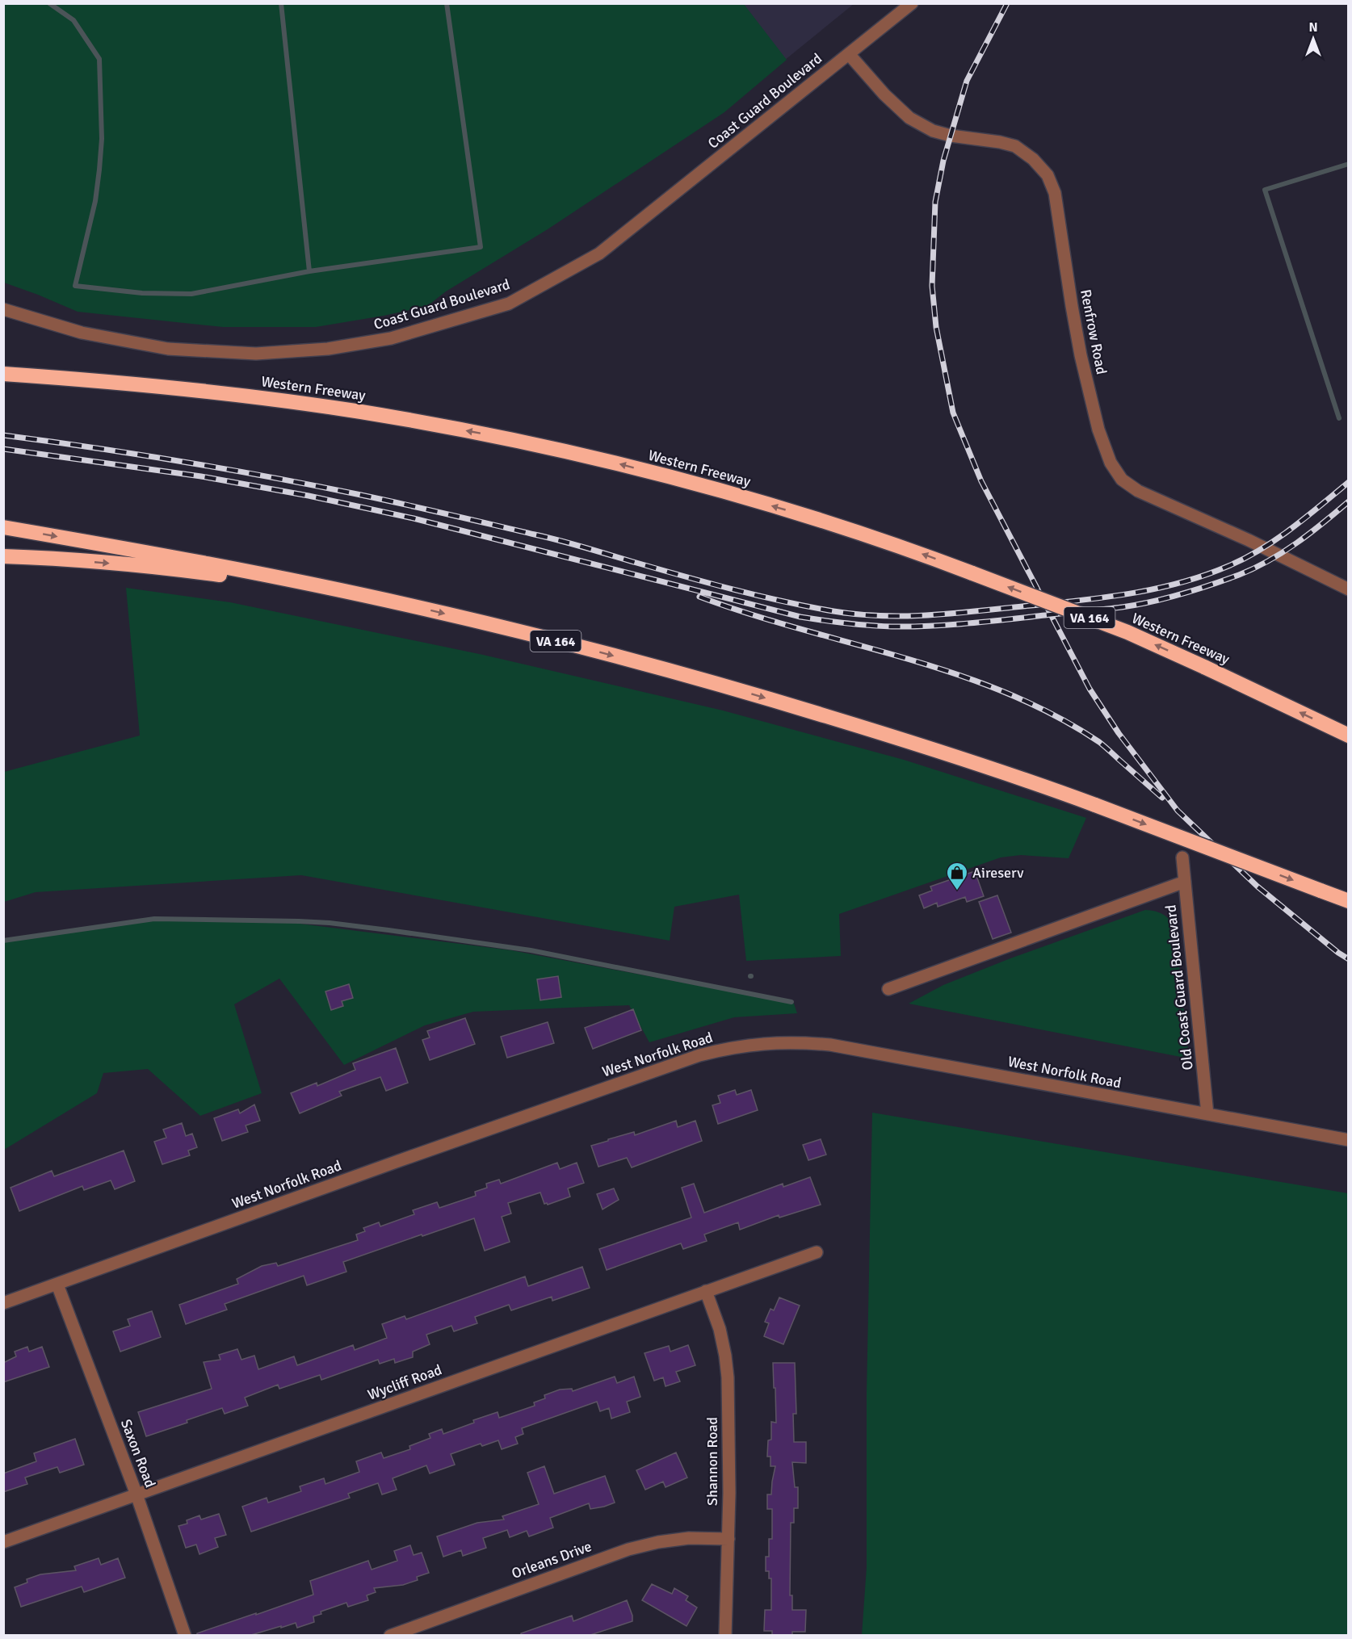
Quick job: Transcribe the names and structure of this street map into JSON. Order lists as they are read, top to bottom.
{
  "streets": {
    "highway": ["Western Freeway", "VA 164"],
    "street": [
      "Coast Guard Boulevard",
      "Renfrow Road",
      "Old Coast Guard Boulevard",
      "West Norfolk Road",
      "Wycliff Road",
      "Saxon Road",
      "Shannon Road",
      "Orleans Drive"
    ]
  },
  "crossings": [
    ["Coast Guard Boulevard", "Renfrow Road"],
    ["Old Coast Guard Boulevard", "West Norfolk Road"],
    ["West Norfolk Road", "Saxon Road"],
    ["Wycliff Road", "Saxon Road"],
    ["Wycliff Road", "Shannon Road"],
    ["Shannon Road", "Orleans Drive"]
  ],
  "one_way": ["Western Freeway"],
  "places": {
    "shop": ["Aireserv"]
  },
  "north": "top"
}
